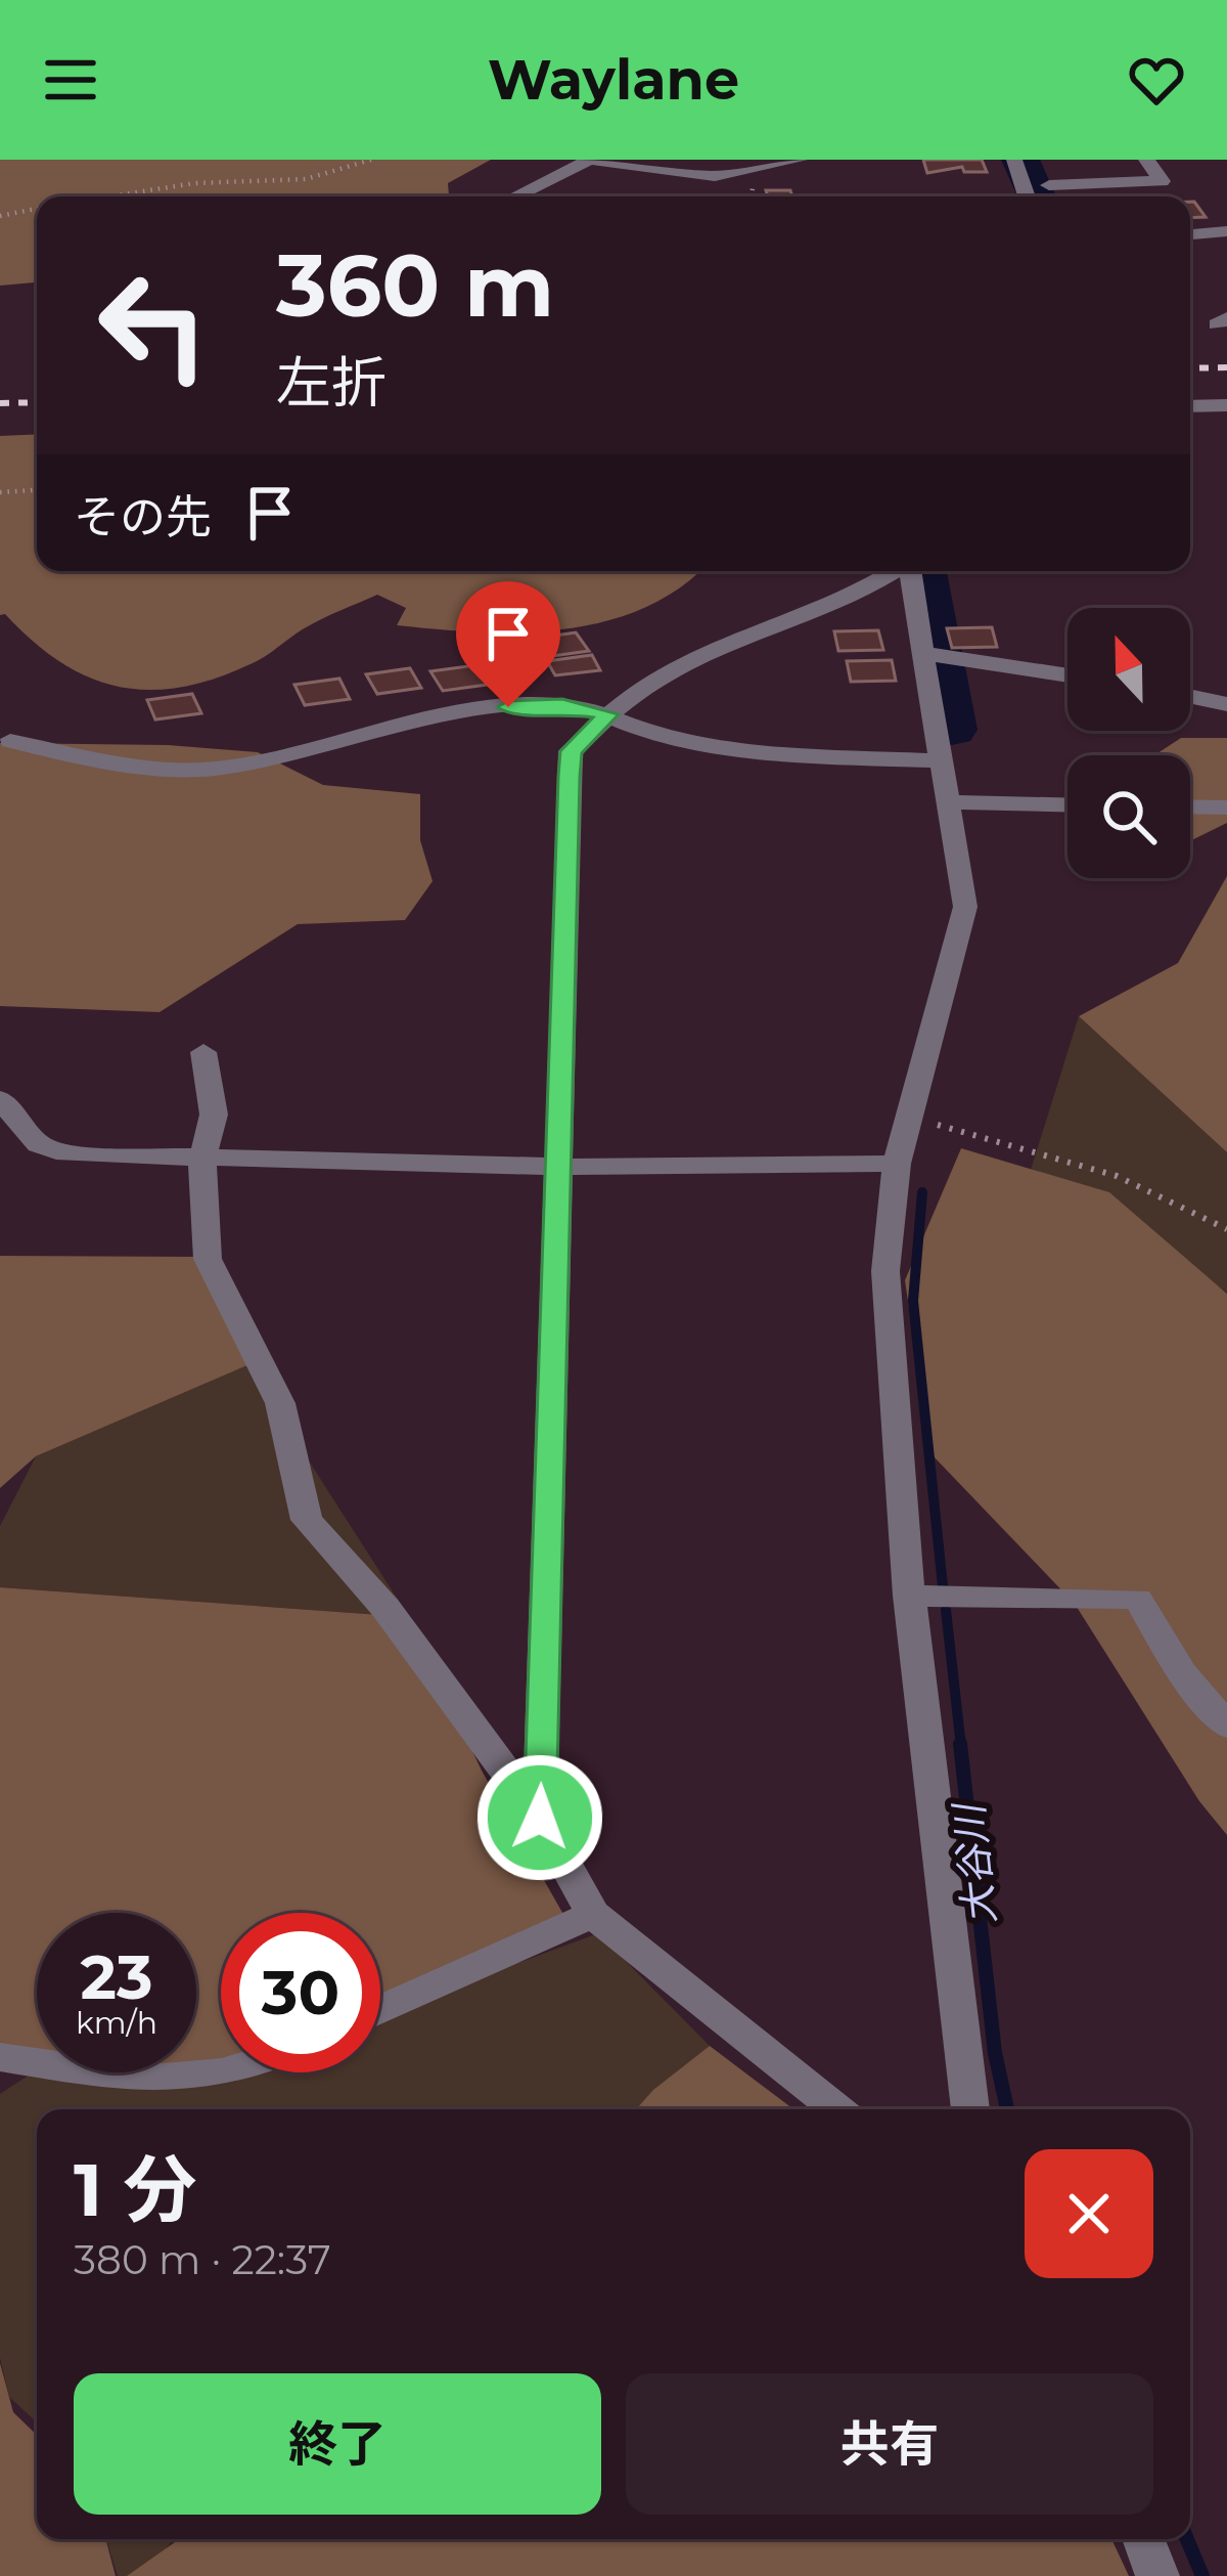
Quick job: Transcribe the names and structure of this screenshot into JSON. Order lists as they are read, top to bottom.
{
  "water": ["大谷川"],
  "north": "top",
  "page": {
    "header": "Waylane",
    "turn": ["360 m", "左折"],
    "then": "その先",
    "speed": "23 km/h",
    "limit": "30",
    "heading": ["1 分", "380 m · 22:37"],
    "buttons": ["終了", "共有"]
  }
}
